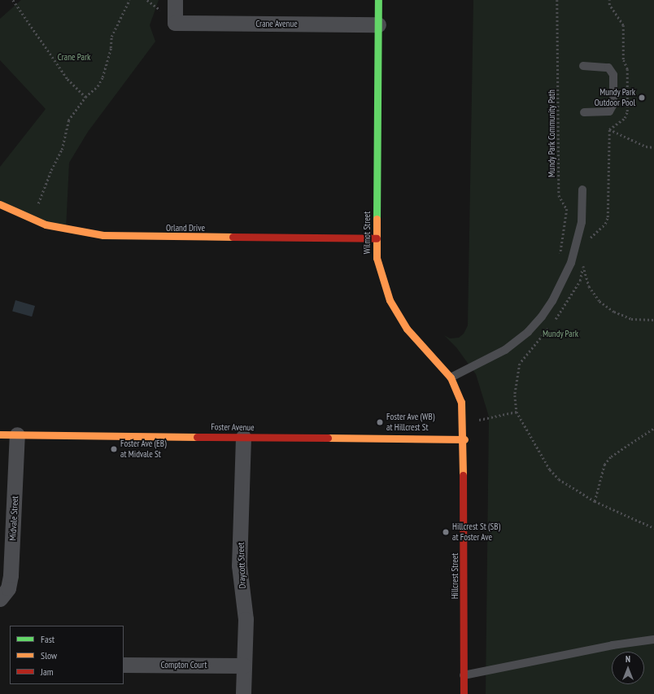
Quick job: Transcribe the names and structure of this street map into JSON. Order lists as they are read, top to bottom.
{
  "streets": {
    "street": [
      "Crane Avenue",
      "Orland Drive",
      "Wilmot Street",
      "Foster Avenue",
      "Midvale Street",
      "Draycott Street",
      "Hillcrest Street",
      "Compton Court"
    ],
    "path": ["Mundy Park Community Path"]
  },
  "crossings": [
    ["Crane Avenue", "Wilmot Street"],
    ["Orland Drive", "Wilmot Street"],
    ["Wilmot Street", "Foster Avenue"],
    ["Wilmot Street", "Hillcrest Street"],
    ["Foster Avenue", "Midvale Street"],
    ["Foster Avenue", "Draycott Street"],
    ["Foster Avenue", "Hillcrest Street"],
    ["Draycott Street", "Compton Court"]
  ],
  "parks": ["Crane Park", "Mundy Park"],
  "places": [
    "Mundy Park Outdoor Pool",
    "Foster Ave (WB) at Hillcrest St",
    "Foster Ave (EB) at Midvale St",
    "Hillcrest St (SB) at Foster Ave"
  ],
  "legend": ["Fast", "Slow", "Jam"],
  "north": "top"
}
